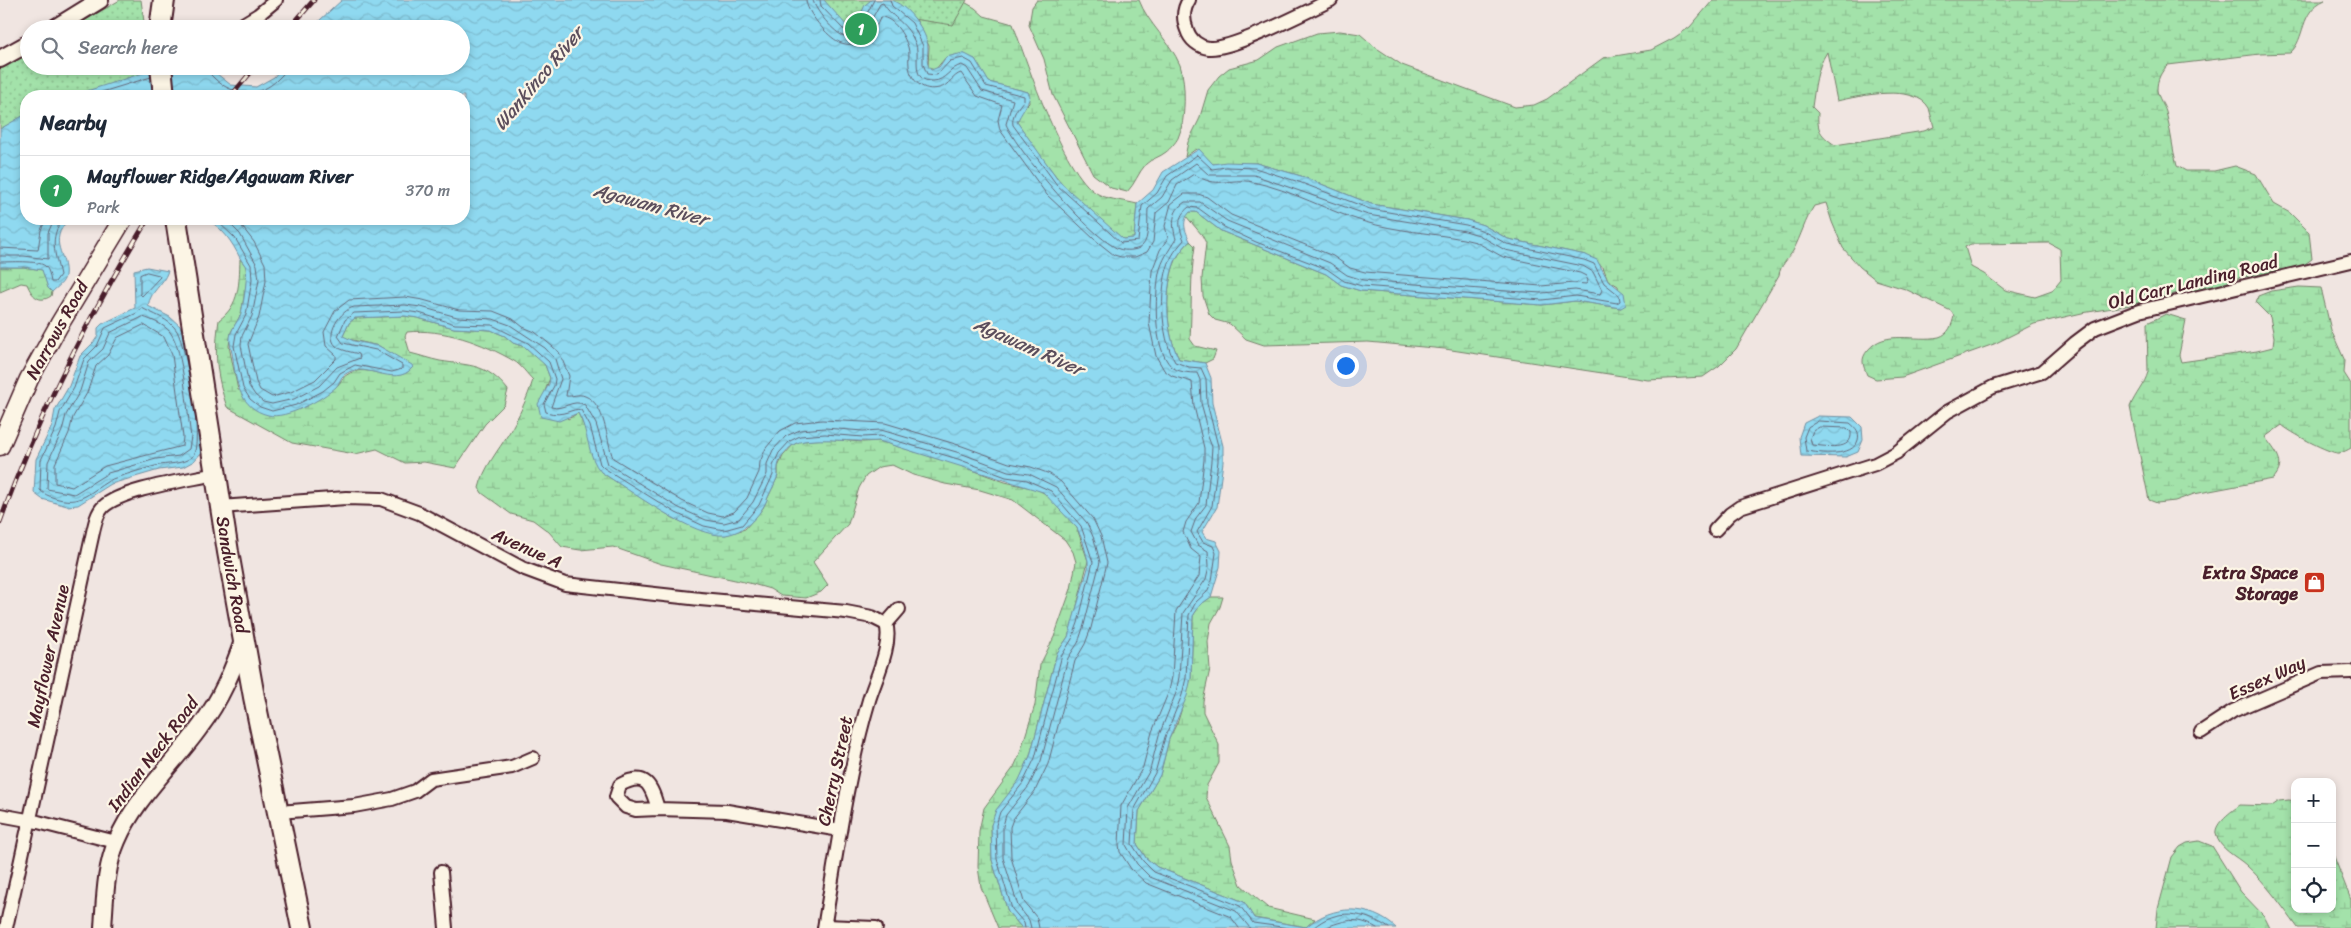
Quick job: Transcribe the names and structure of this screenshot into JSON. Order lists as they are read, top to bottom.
{
  "streets": {
    "main road": ["Narrows Road", "Sandwich Road"],
    "street": [
      "Old Carr Landing Road",
      "Avenue A",
      "Mayflower Avenue",
      "Essex Way",
      "Indian Neck Road",
      "Cherry Street"
    ]
  },
  "crossings": [
    ["Avenue A", "Sandwich Road"],
    ["Avenue A", "Cherry Street"],
    ["Sandwich Road", "Mayflower Avenue"],
    ["Sandwich Road", "Indian Neck Road"]
  ],
  "water": ["Wankinco River", "Agawam River"],
  "places": {
    "shop": ["Extra Space Storage"]
  },
  "page": {
    "pins": "1",
    "search": "Search here",
    "heading": "Nearby",
    "list": [
      {
        "mark": "1",
        "name": "Mayflower Ridge/Agawam River",
        "note": "Park",
        "value": "370 m"
      }
    ],
    "map_buttons": ["+", "−"]
  }
}
